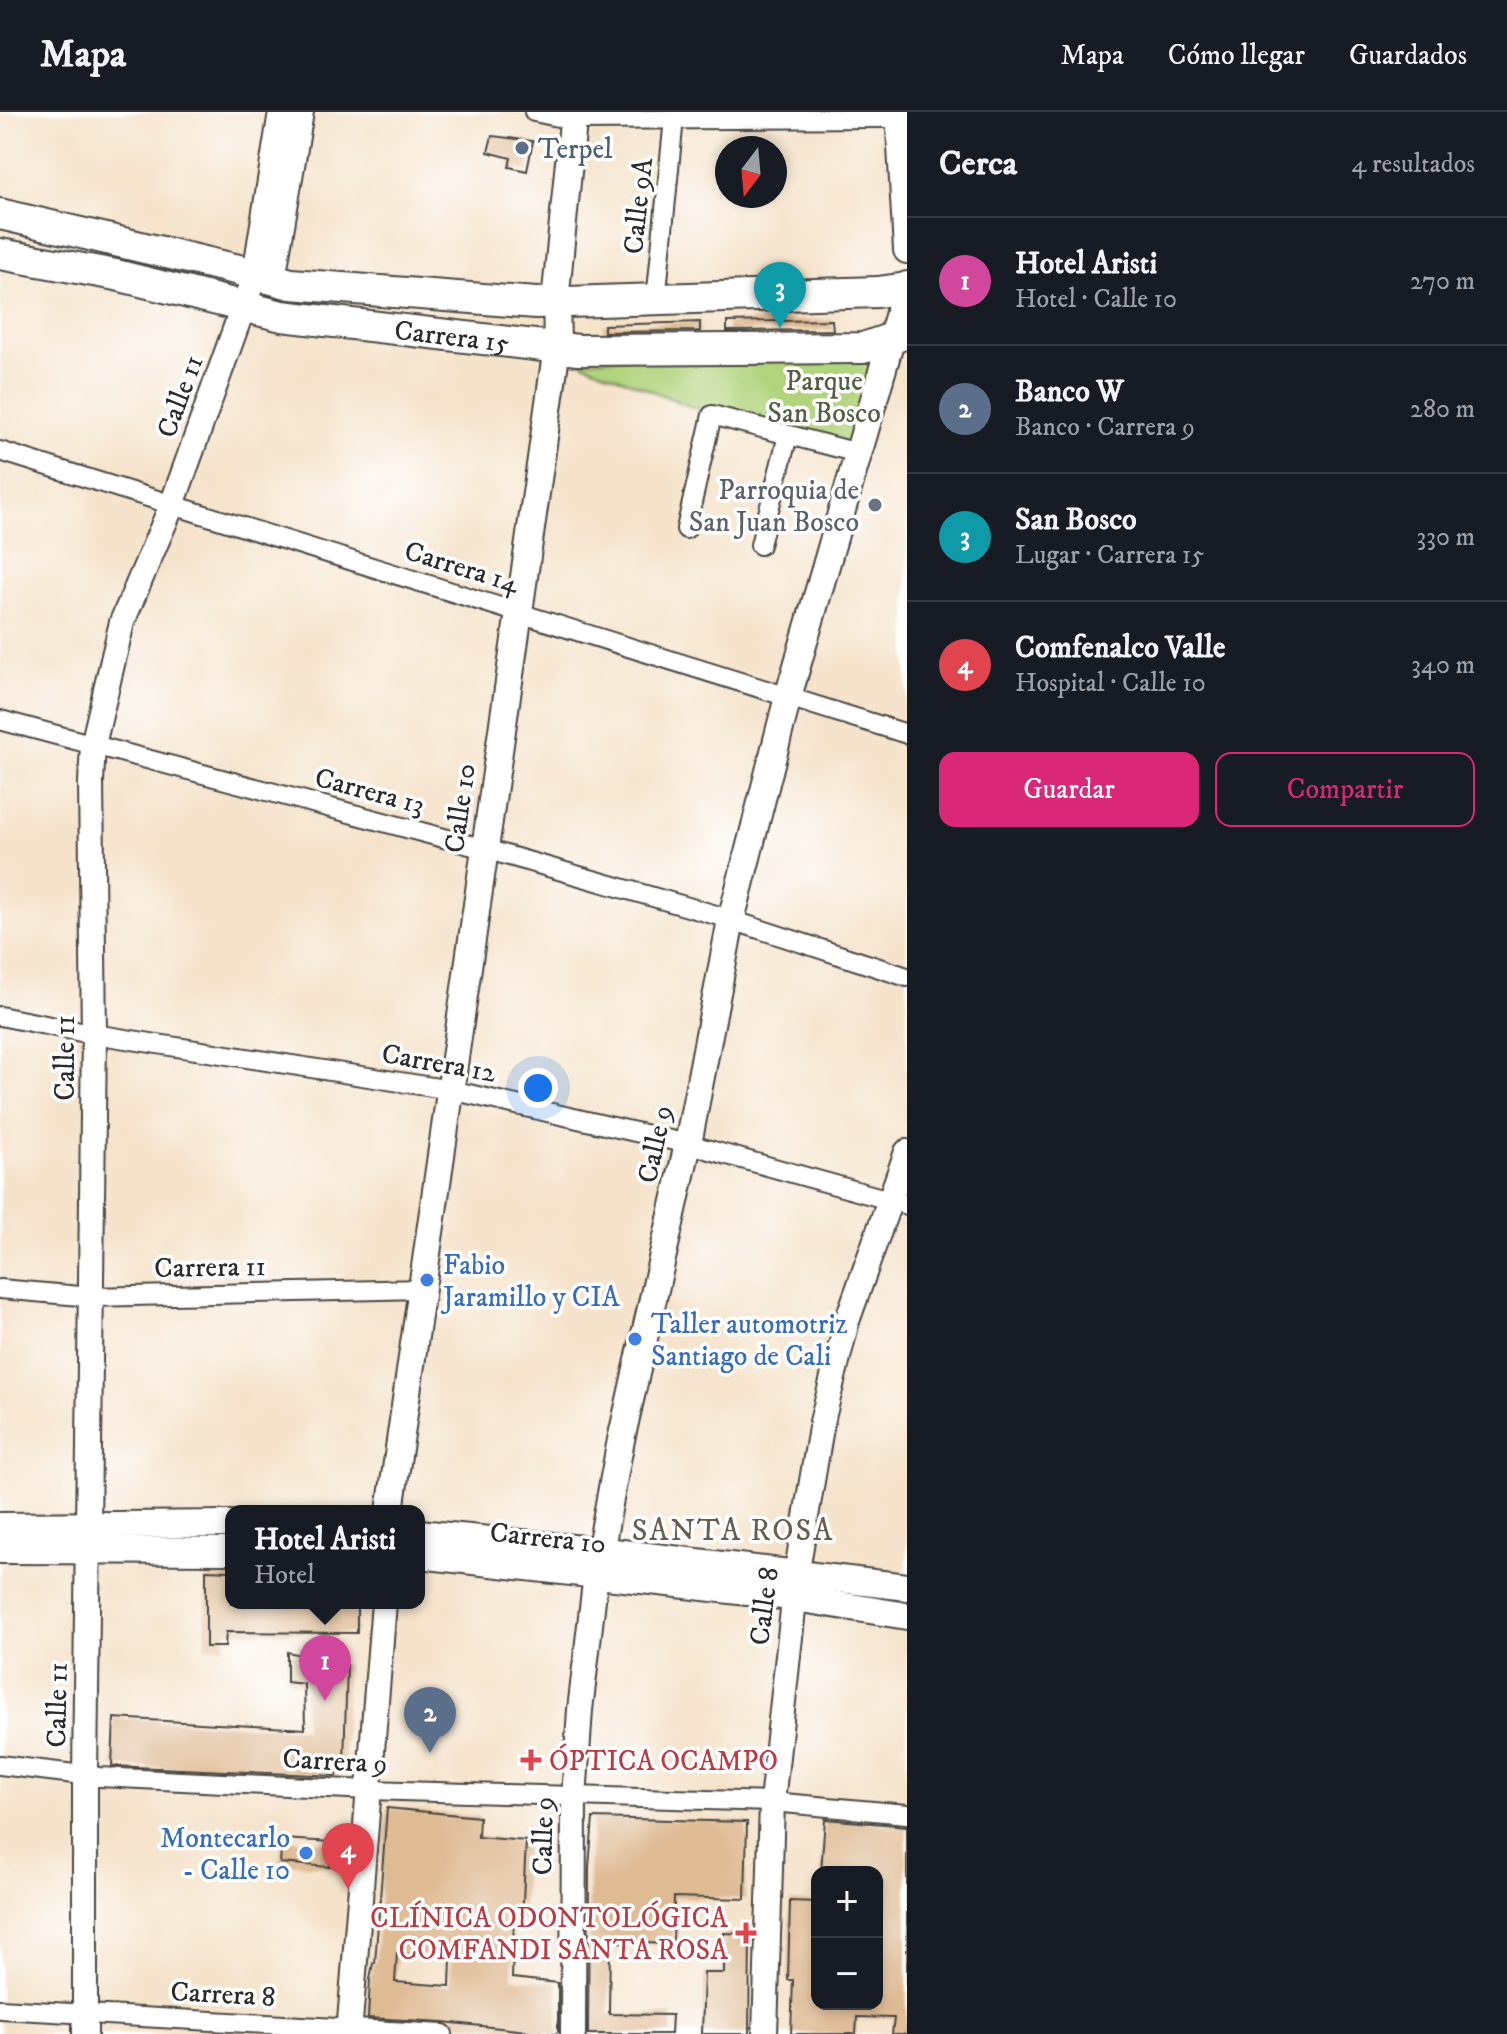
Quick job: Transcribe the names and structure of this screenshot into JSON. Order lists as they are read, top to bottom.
{
  "streets": {
    "main road": [
      "Carrera 15",
      "Calle 10",
      "Calle 9",
      "Carrera 10"
    ],
    "street": [
      "Calle 9A",
      "Calle 11",
      "Carrera 14",
      "Carrera 13",
      "Carrera 12",
      "Carrera 11",
      "Calle 8",
      "Carrera 9",
      "Carrera 8"
    ]
  },
  "crossings": [
    ["Calle 9A", "Carrera 15"],
    ["Carrera 15", "Calle 11"],
    ["Carrera 15", "Calle 10"],
    ["Carrera 15", "Calle 9"],
    ["Calle 11", "Carrera 14"],
    ["Calle 11", "Carrera 13"],
    ["Calle 11", "Carrera 12"],
    ["Calle 11", "Carrera 11"],
    ["Calle 11", "Carrera 9"],
    ["Calle 11", "Carrera 8"],
    ["Carrera 14", "Calle 10"],
    ["Carrera 14", "Calle 9"],
    ["Carrera 13", "Calle 10"],
    ["Carrera 13", "Calle 9"],
    ["Calle 10", "Carrera 12"],
    ["Calle 10", "Carrera 11"],
    ["Carrera 12", "Calle 9"],
    ["Carrera 12", "Calle 8"],
    ["Calle 9", "Carrera 10"],
    ["Calle 9", "Carrera 9"],
    ["Carrera 10", "Calle 8"],
    ["Calle 8", "Carrera 9"]
  ],
  "districts": ["SANTA ROSA"],
  "parks": ["Parque San Bosco"],
  "places": {
    "other": [
      "Terpel",
      "Parroquia de San Juan Bosco",
      "Fabio Jaramillo y CIA",
      "Taller automotriz Santiago de Cali",
      "Montecarlo - Calle 10"
    ],
    "health": ["ÓPTICA OCAMPO", "CLÍNICA ODONTOLÓGICA COMFANDI SANTA ROSA"]
  },
  "north": "bottom",
  "page": {
    "header": "Mapa",
    "nav": ["Mapa", "Cómo llegar", "Guardados"],
    "heading": ["Cerca", "4 resultados"],
    "list": [
      {
        "mark": "1",
        "name": "Hotel Aristi",
        "note": "Hotel · Calle 10",
        "value": "270 m"
      },
      {
        "mark": "2",
        "name": "Banco W",
        "note": "Banco · Carrera 9",
        "value": "280 m"
      },
      {
        "mark": "3",
        "name": "San Bosco",
        "note": "Lugar · Carrera 15",
        "value": "330 m"
      },
      {
        "mark": "4",
        "name": "Comfenalco Valle",
        "note": "Hospital · Calle 10",
        "value": "340 m"
      }
    ],
    "pins": [
      "3",
      "1",
      "2",
      "4"
    ],
    "buttons": ["Guardar", "Compartir"],
    "popup": ["Hotel Aristi", "Hotel"],
    "map_buttons": ["+", "−"]
  }
}
